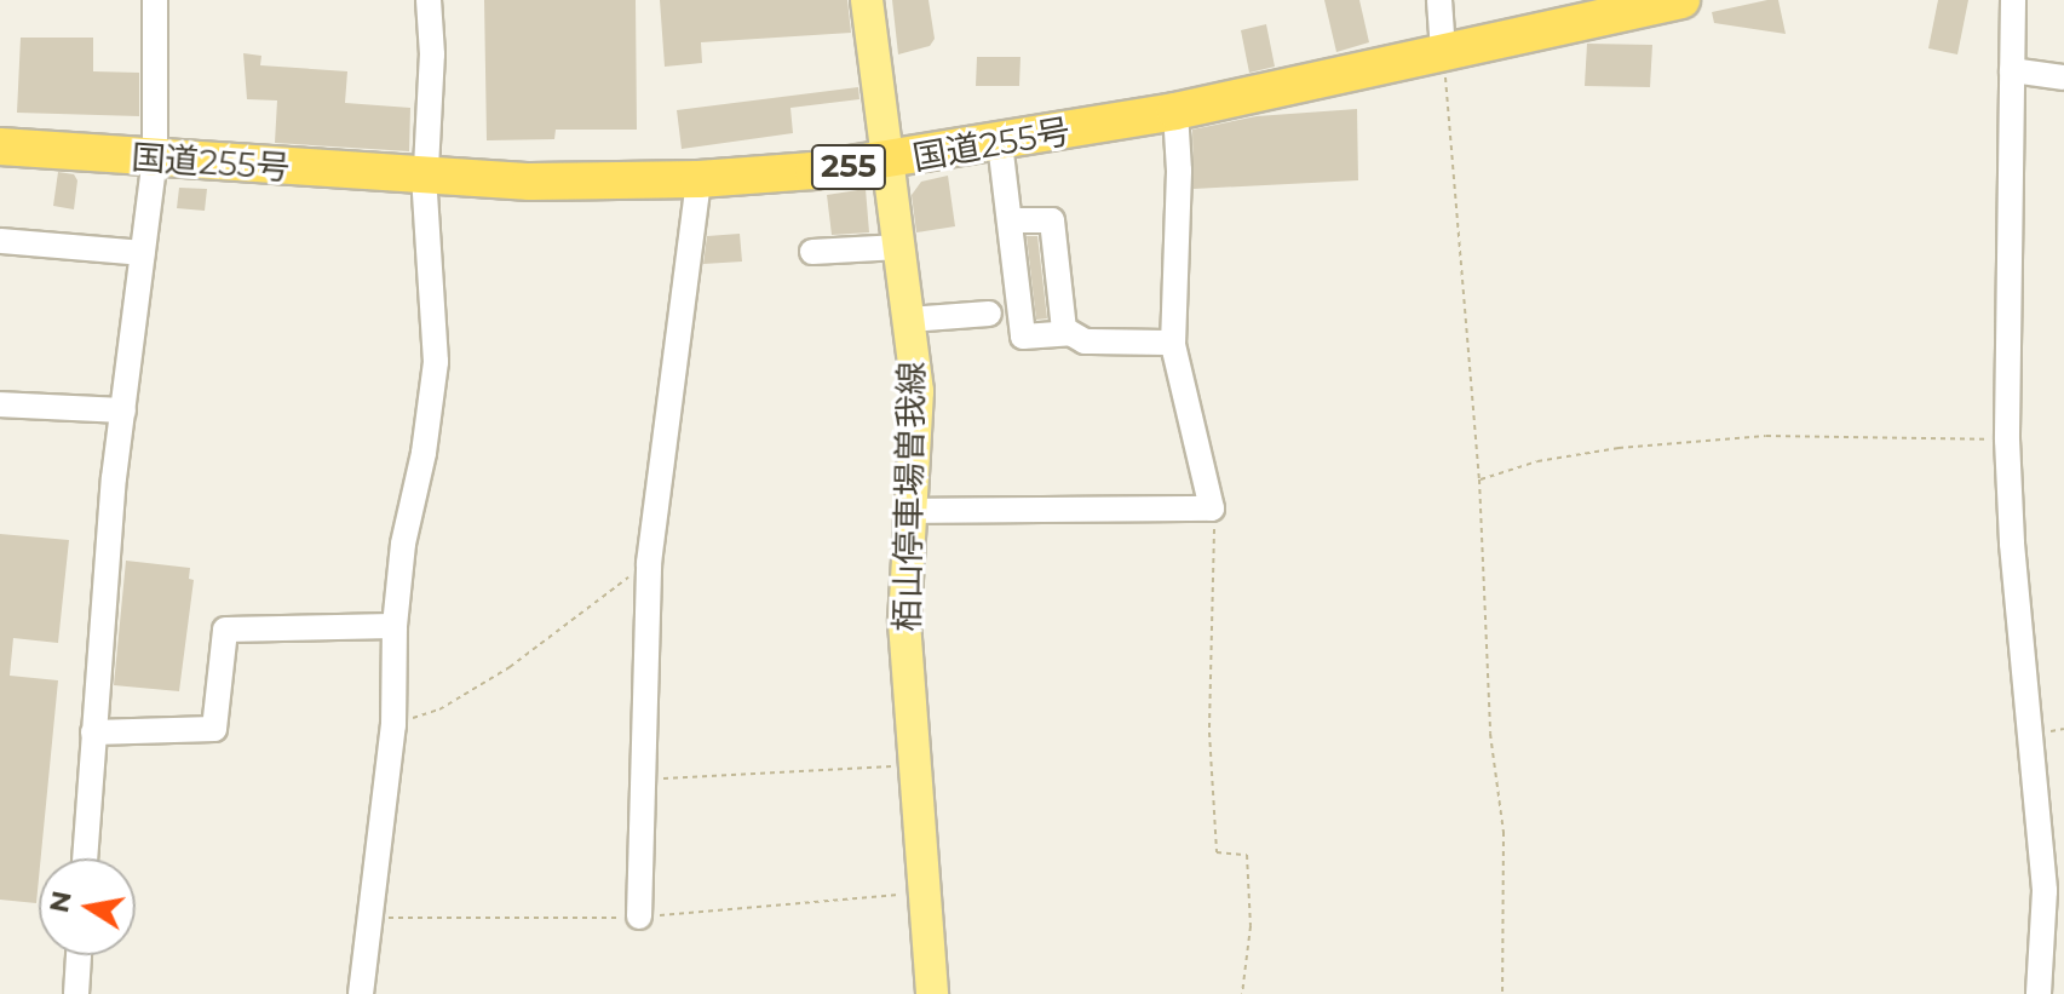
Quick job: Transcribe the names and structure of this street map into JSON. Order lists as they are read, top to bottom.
{
  "streets": {
    "highway": ["国道255号", "255"],
    "main road": ["栢山停車場曽我線"]
  },
  "crossings": [
    ["国道255号", "栢山停車場曽我線"]
  ],
  "north": "left"
}
